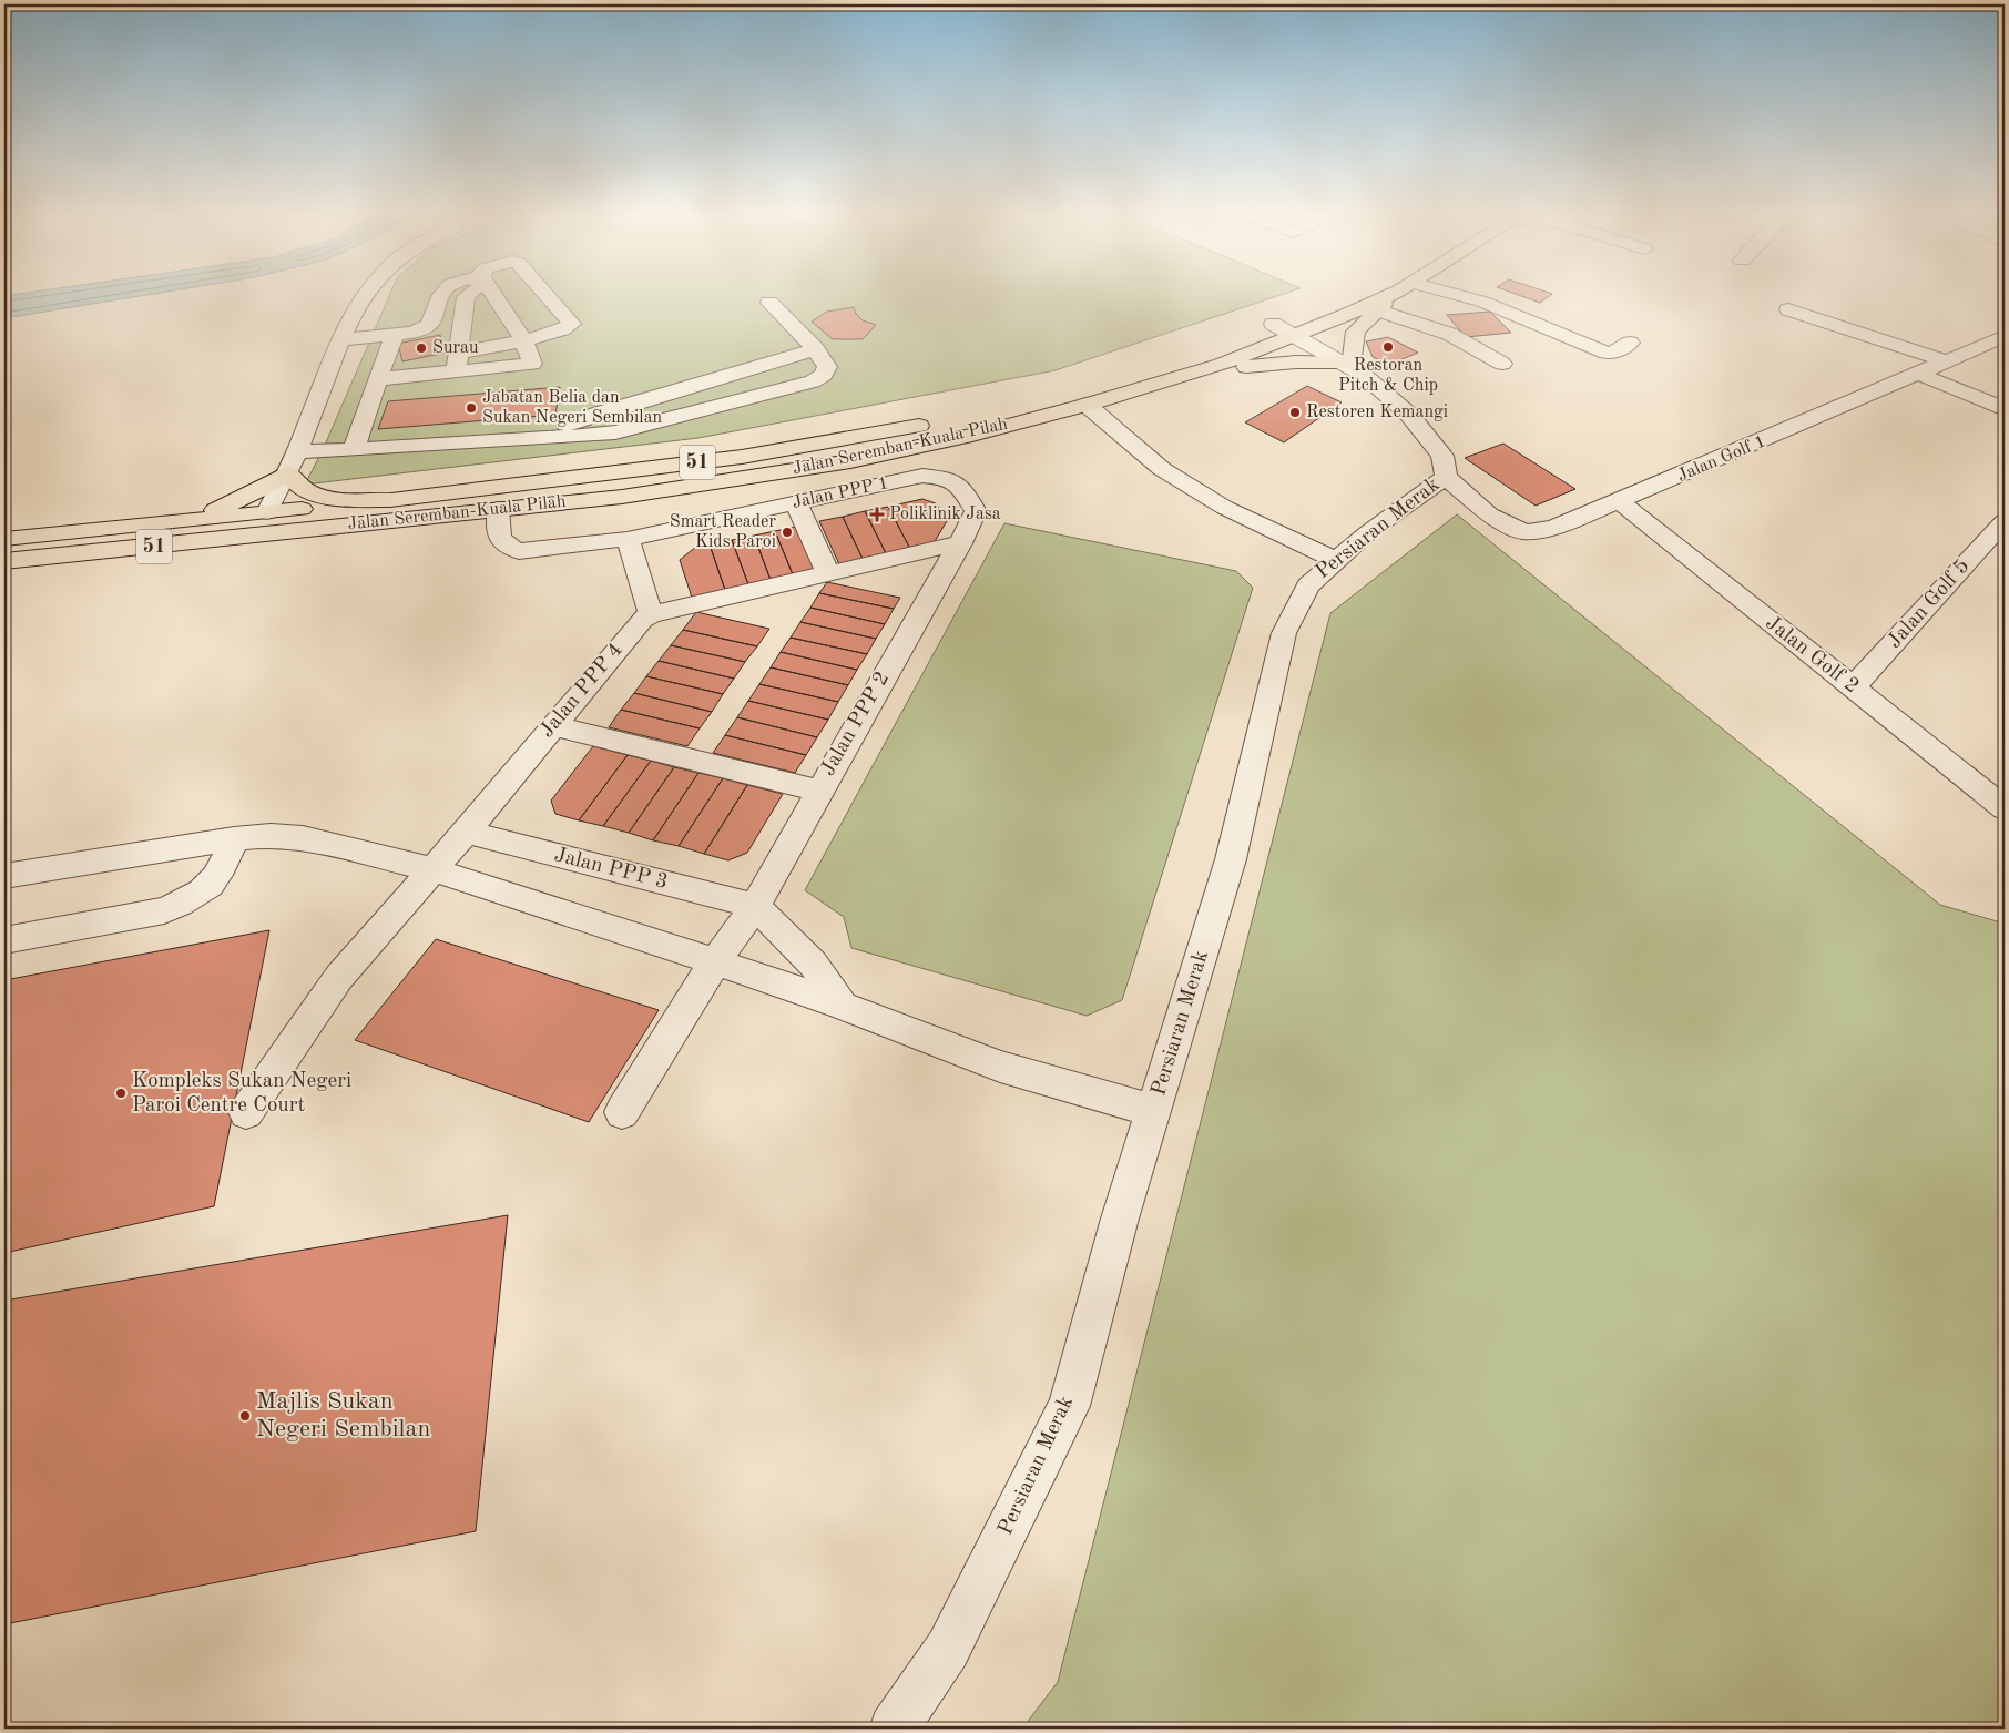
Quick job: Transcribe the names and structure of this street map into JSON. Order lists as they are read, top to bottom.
{
  "streets": {
    "highway": ["Jalan Seremban-Kuala Pilah", "51"],
    "street": [
      "Jalan Golf 1",
      "Jalan PPP 1",
      "Persiaran Merak",
      "Jalan Golf 5",
      "Jalan Golf 2",
      "Jalan PPP 4",
      "Jalan PPP 2",
      "Jalan PPP 3"
    ]
  },
  "crossings": [
    ["Jalan Seremban-Kuala Pilah", "Jalan PPP 1"],
    ["Jalan Seremban-Kuala Pilah", "Persiaran Merak"],
    ["Jalan Golf 1", "Persiaran Merak"],
    ["Jalan Golf 1", "Jalan Golf 2"],
    ["Jalan PPP 1", "Jalan PPP 2"],
    ["Jalan Golf 5", "Jalan Golf 2"],
    ["Jalan PPP 4", "Jalan PPP 3"],
    ["Jalan PPP 2", "Jalan PPP 3"]
  ],
  "places": {
    "other": [
      "Restoran Pitch & Chip",
      "Surau",
      "Jabatan Belia dan Sukan Negeri Sembilan",
      "Restoren Kemangi",
      "Smart Reader Kids Paroi",
      "Kompleks Sukan Negeri Paroi Centre Court",
      "Majlis Sukan Negeri Sembilan"
    ],
    "health": ["Poliklinik Jasa"]
  }
}
